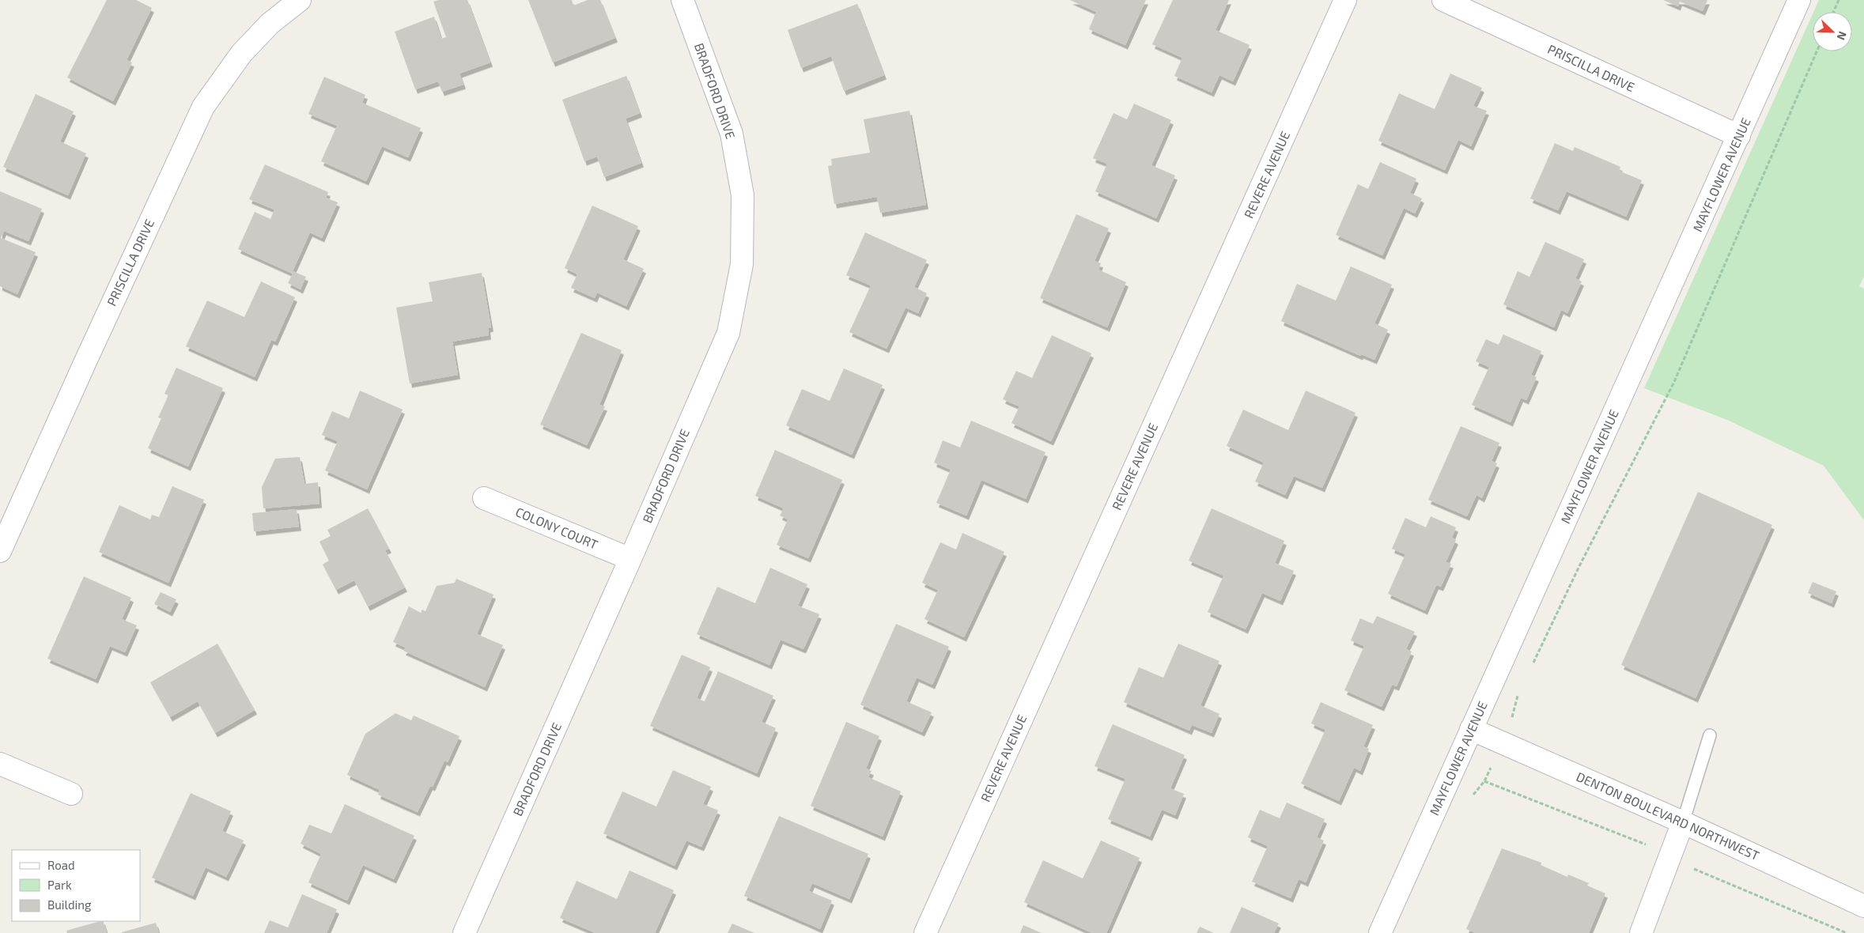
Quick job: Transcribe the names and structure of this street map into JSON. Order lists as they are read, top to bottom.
{
  "streets": {
    "street": [
      "PRISCILLA DRIVE",
      "BRADFORD DRIVE",
      "REVERE AVENUE",
      "MAYFLOWER AVENUE",
      "COLONY COURT",
      "DENTON BOULEVARD NORTHWEST"
    ]
  },
  "crossings": [
    ["PRISCILLA DRIVE", "MAYFLOWER AVENUE"],
    ["BRADFORD DRIVE", "COLONY COURT"],
    ["MAYFLOWER AVENUE", "DENTON BOULEVARD NORTHWEST"]
  ],
  "legend": ["Road", "Park", "Building"],
  "north": "bottom right"
}
